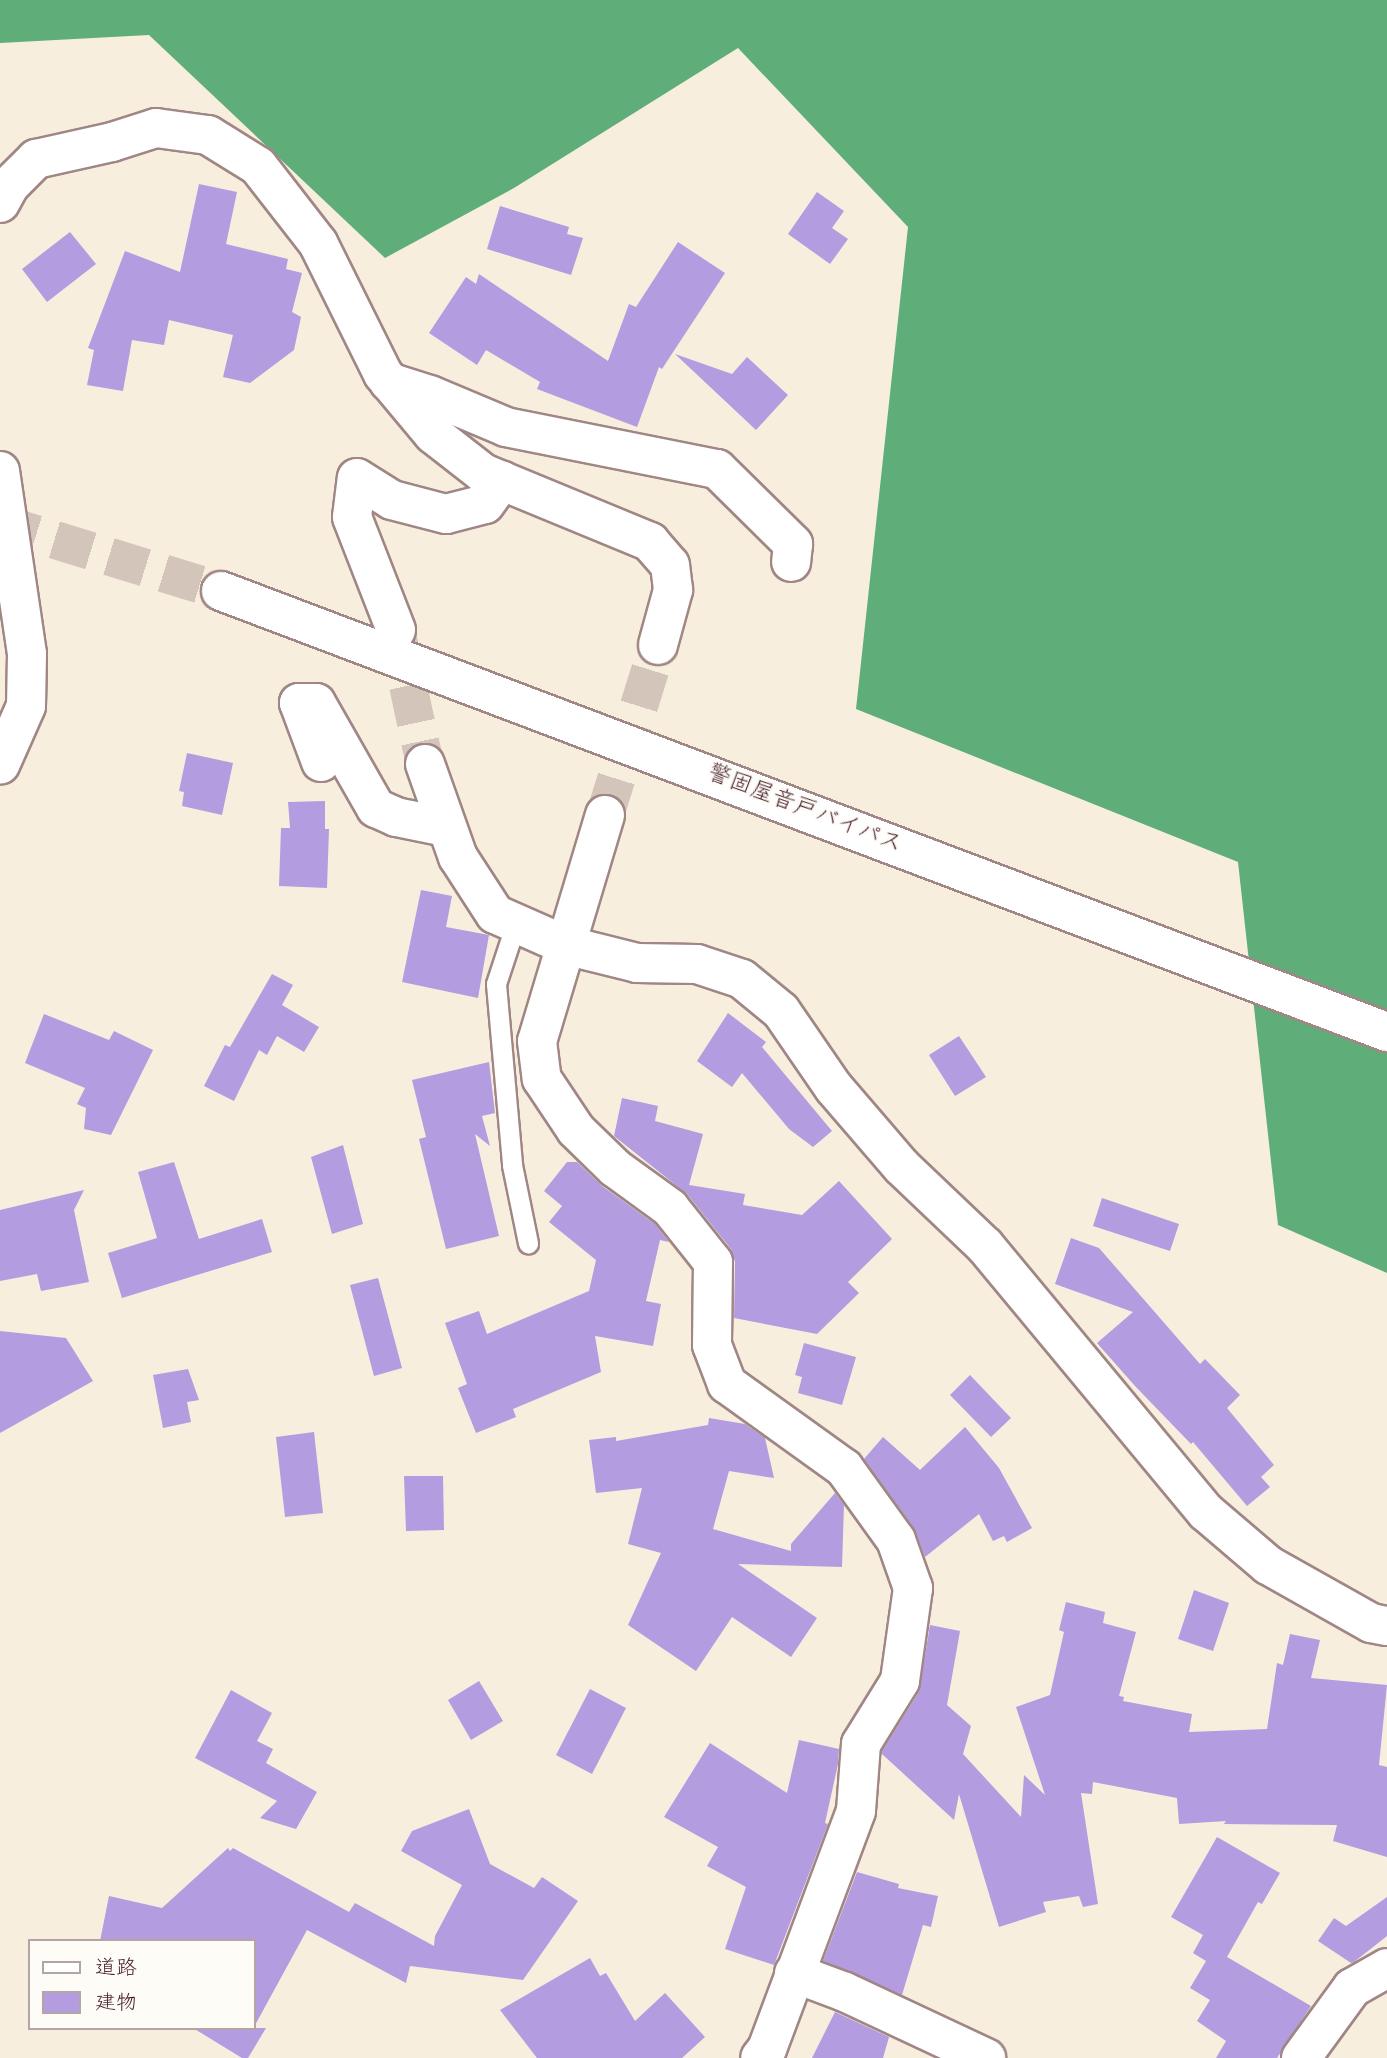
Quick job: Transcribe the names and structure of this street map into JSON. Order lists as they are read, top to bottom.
{
  "streets": {
    "main road": ["警固屋音戸バイパス"]
  },
  "legend": ["道路", "建物"]
}
